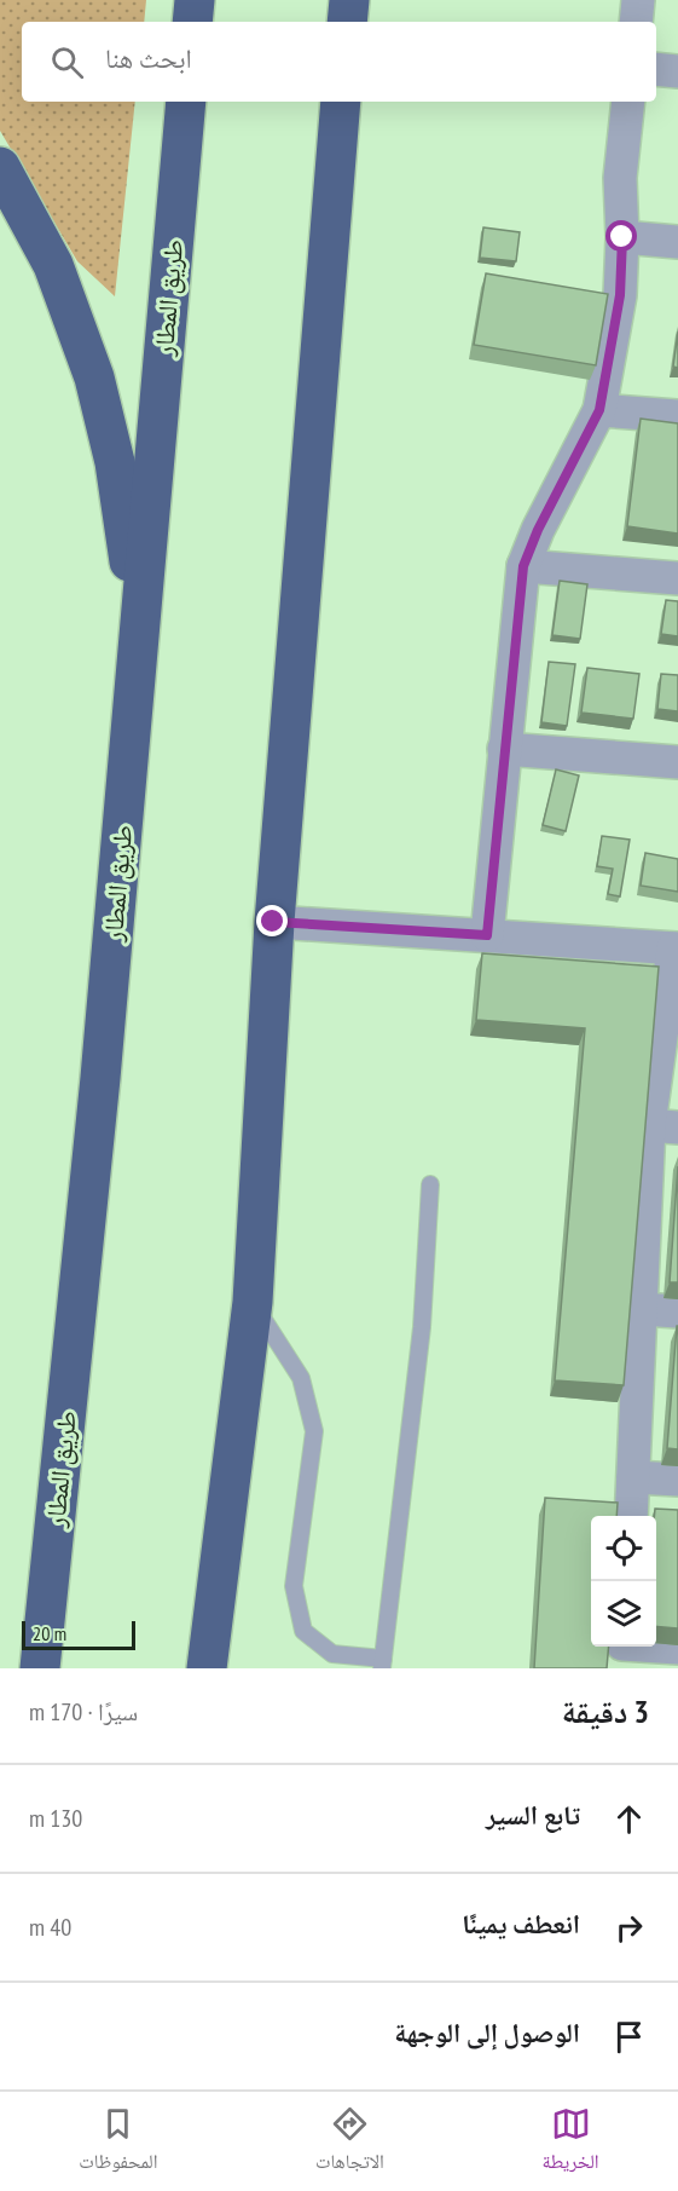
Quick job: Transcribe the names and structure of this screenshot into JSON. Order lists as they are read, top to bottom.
{
  "streets": {
    "highway": ["طريق المطار"]
  },
  "scale_bar": "20 m",
  "page": {
    "search": "ابحث هنا",
    "scale": "20 m",
    "heading": ["3 دقيقة", "سيرًا · 170 m"],
    "list": [
      ["تابع السير", "130 m"],
      ["انعطف يمينًا", "40 m"],
      "الوصول إلى الوجهة"
    ],
    "nav": ["الخريطة", "الاتجاهات", "المحفوظات"]
  }
}
